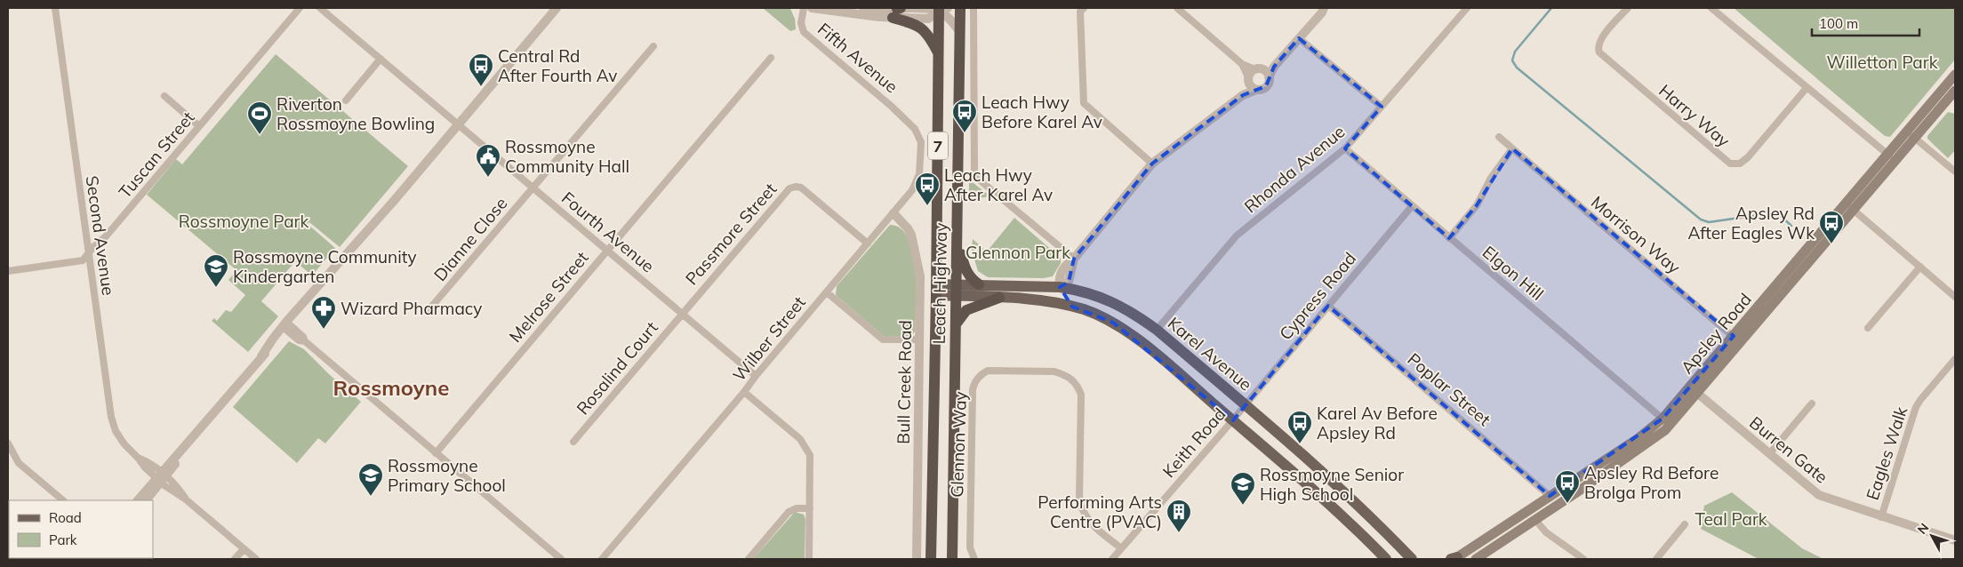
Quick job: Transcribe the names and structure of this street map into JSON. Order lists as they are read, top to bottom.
{
  "streets": {
    "highway": ["7", "Leach Highway"],
    "main road": ["Apsley Road", "Karel Avenue"],
    "street": [
      "Fifth Avenue",
      "Harry Way",
      "Tuscan Street",
      "Rhonda Avenue",
      "Fourth Avenue",
      "Passmore Street",
      "Morrison Way",
      "Second Avenue",
      "Dianne Close",
      "Elgon Hill",
      "Cypress Road",
      "Melrose Street",
      "Wilber Street",
      "Rosalind Court",
      "Bull Creek Road",
      "Poplar Street",
      "Keith Road",
      "Glennon Way",
      "Burren Gate",
      "Eagles Walk"
    ]
  },
  "crossings": [
    ["Fifth Avenue", "Leach Highway"],
    ["Fifth Avenue", "Wilber Street"],
    ["Tuscan Street", "Second Avenue"],
    ["Rhonda Avenue", "Elgon Hill"],
    ["Rhonda Avenue", "Karel Avenue"],
    ["Fourth Avenue", "Passmore Street"],
    ["Fourth Avenue", "Dianne Close"],
    ["Fourth Avenue", "Melrose Street"],
    ["Fourth Avenue", "Wilber Street"],
    ["Fourth Avenue", "Rosalind Court"],
    ["Passmore Street", "Wilber Street"],
    ["Passmore Street", "Rosalind Court"],
    ["Morrison Way", "Apsley Road"],
    ["Elgon Hill", "Cypress Road"],
    ["Elgon Hill", "Apsley Road"],
    ["Leach Highway", "Karel Avenue"],
    ["Cypress Road", "Karel Avenue"],
    ["Cypress Road", "Poplar Street"],
    ["Cypress Road", "Keith Road"],
    ["Apsley Road", "Poplar Street"],
    ["Apsley Road", "Burren Gate"],
    ["Wilber Street", "Bull Creek Road"],
    ["Karel Avenue", "Keith Road"],
    ["Keith Road", "Glennon Way"],
    ["Burren Gate", "Eagles Walk"]
  ],
  "districts": ["Rossmoyne"],
  "parks": [
    "Willetton Park",
    "Rossmoyne Park",
    "Glennon Park",
    "Teal Park"
  ],
  "places": {
    "bus stop": [
      "Central Rd After Fourth Av",
      "Leach Hwy Before Karel Av",
      "Leach Hwy After Karel Av",
      "Apsley Rd After Eagles Wk",
      "Karel Av Before Apsley Rd",
      "Apsley Rd Before Brolga Prom"
    ],
    "sports": ["Riverton Rossmoyne Bowling"],
    "public building": ["Rossmoyne Community Hall"],
    "school or university": ["Rossmoyne Community Kindergarten", "Rossmoyne Primary School", "Rossmoyne Senior High School"],
    "pharmacy": ["Wizard Pharmacy"],
    "building": ["Performing Arts Centre (PVAC)"]
  },
  "legend": ["Road", "Park"],
  "scale_bar": "100 m",
  "north": "top left"
}
